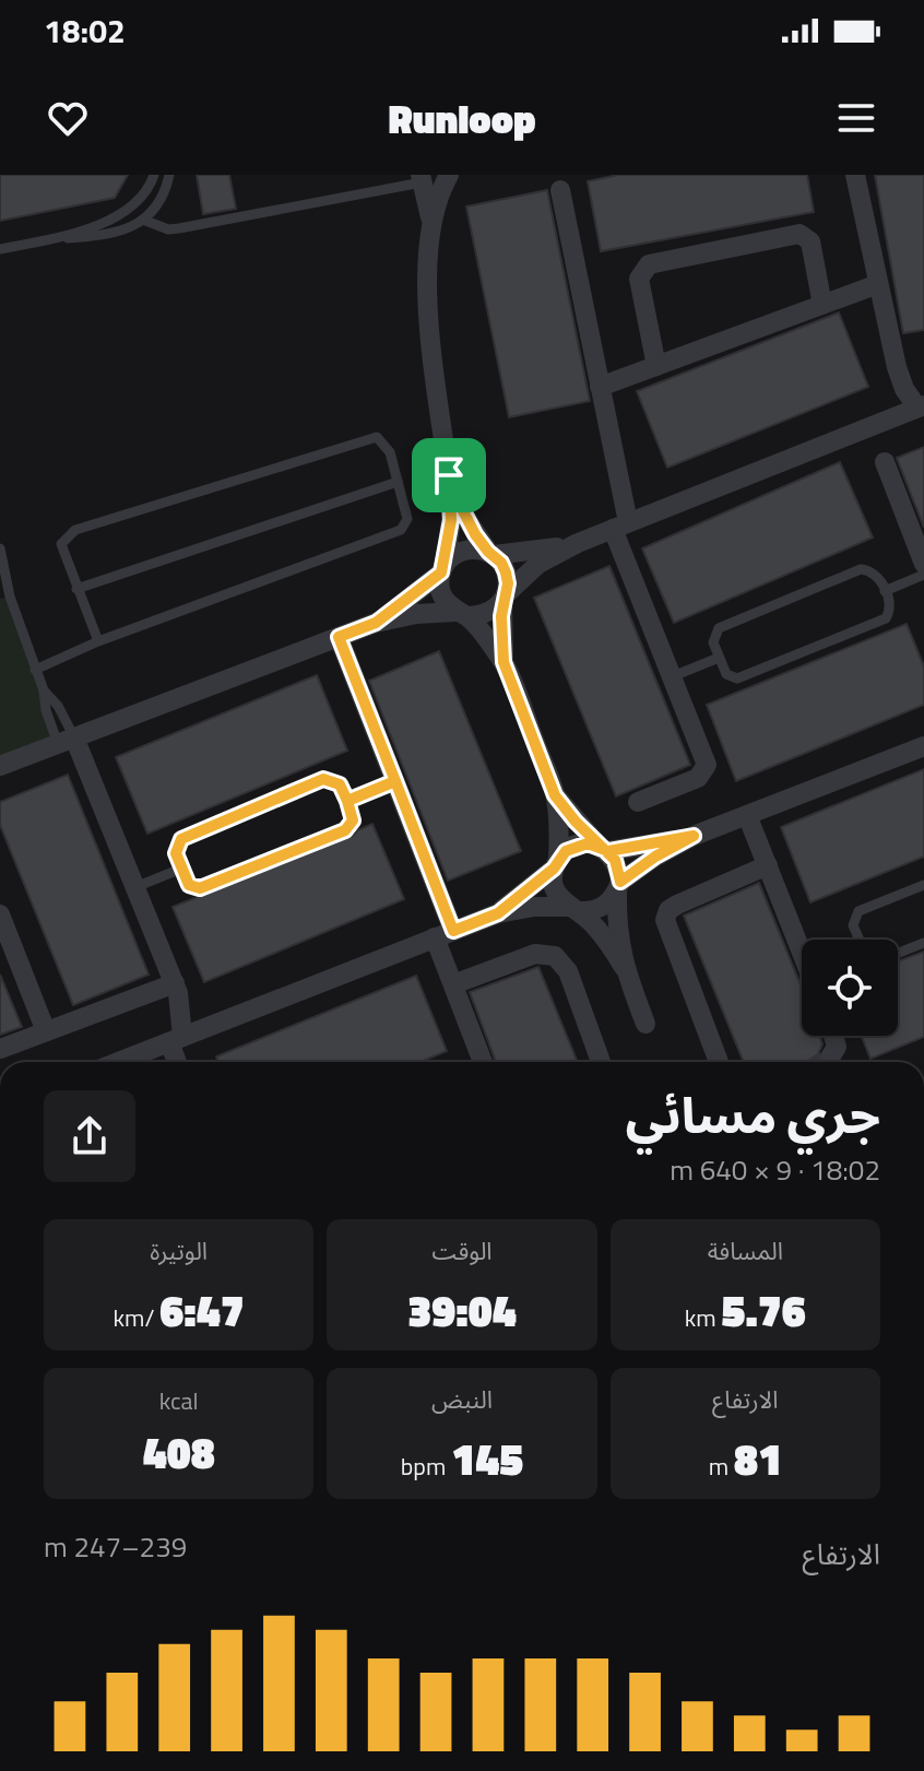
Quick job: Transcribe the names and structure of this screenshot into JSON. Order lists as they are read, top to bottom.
{
  "page": {
    "status": "18:02",
    "header": "Runloop",
    "heading": ["جري مسائي", "18:02 · 9 × 640 m"],
    "stats": [
      ["المسافة", "5.76 km"],
      ["الوقت", "39:04"],
      ["الوتيرة", "6:47 /km"],
      ["الارتفاع", "81 m"],
      ["النبض", "145 bpm"],
      ["kcal", "408"]
    ],
    "chart": ["الارتفاع", "239–247 m"]
  }
}
